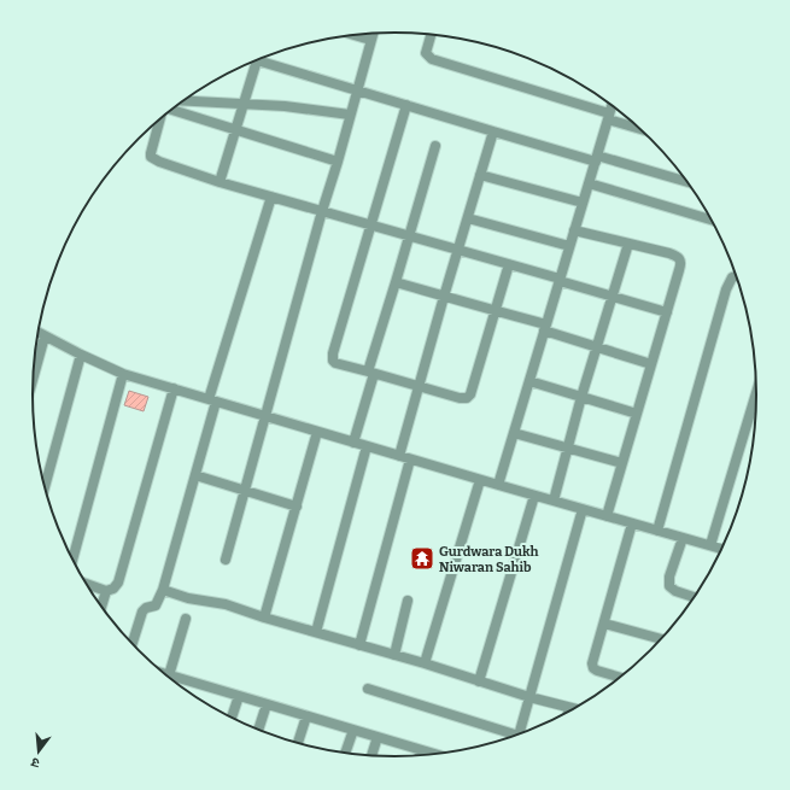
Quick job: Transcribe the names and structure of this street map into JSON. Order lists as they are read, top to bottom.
{
  "places": {
    "temple": ["Gurdwara Dukh Niwaran Sahib"]
  },
  "north": "bottom"
}
